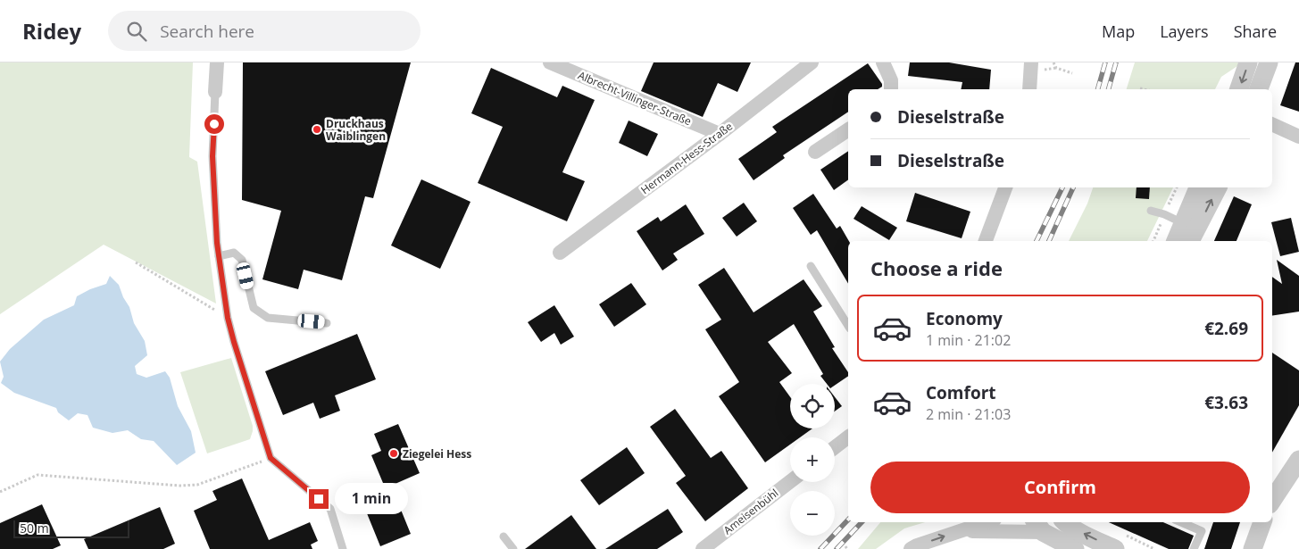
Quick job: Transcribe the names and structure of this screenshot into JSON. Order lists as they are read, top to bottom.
{
  "streets": {
    "street": ["Albrecht-Villinger-Straße", "Hermann-Hess-Straße", "Ameisenbühl"]
  },
  "crossings": [
    ["Albrecht-Villinger-Straße", "Hermann-Hess-Straße"]
  ],
  "places": ["Druckhaus Waiblingen", "Ziegelei Hess"],
  "scale_bar": "50 m",
  "page": {
    "header": "Ridey",
    "search": "Search here",
    "nav": ["Map", "Layers", "Share"],
    "banner": ["Dieselstraße", "Dieselstraße"],
    "heading": "Choose a ride",
    "list": [
      {
        "name": "Economy",
        "note": "1 min · 21:02",
        "value": "€2.69"
      },
      {
        "name": "Comfort",
        "note": "2 min · 21:03",
        "value": "€3.63"
      }
    ],
    "map_buttons": ["+", "−"],
    "buttons": "Confirm",
    "bubble": "1 min",
    "scale": "50 m"
  }
}
